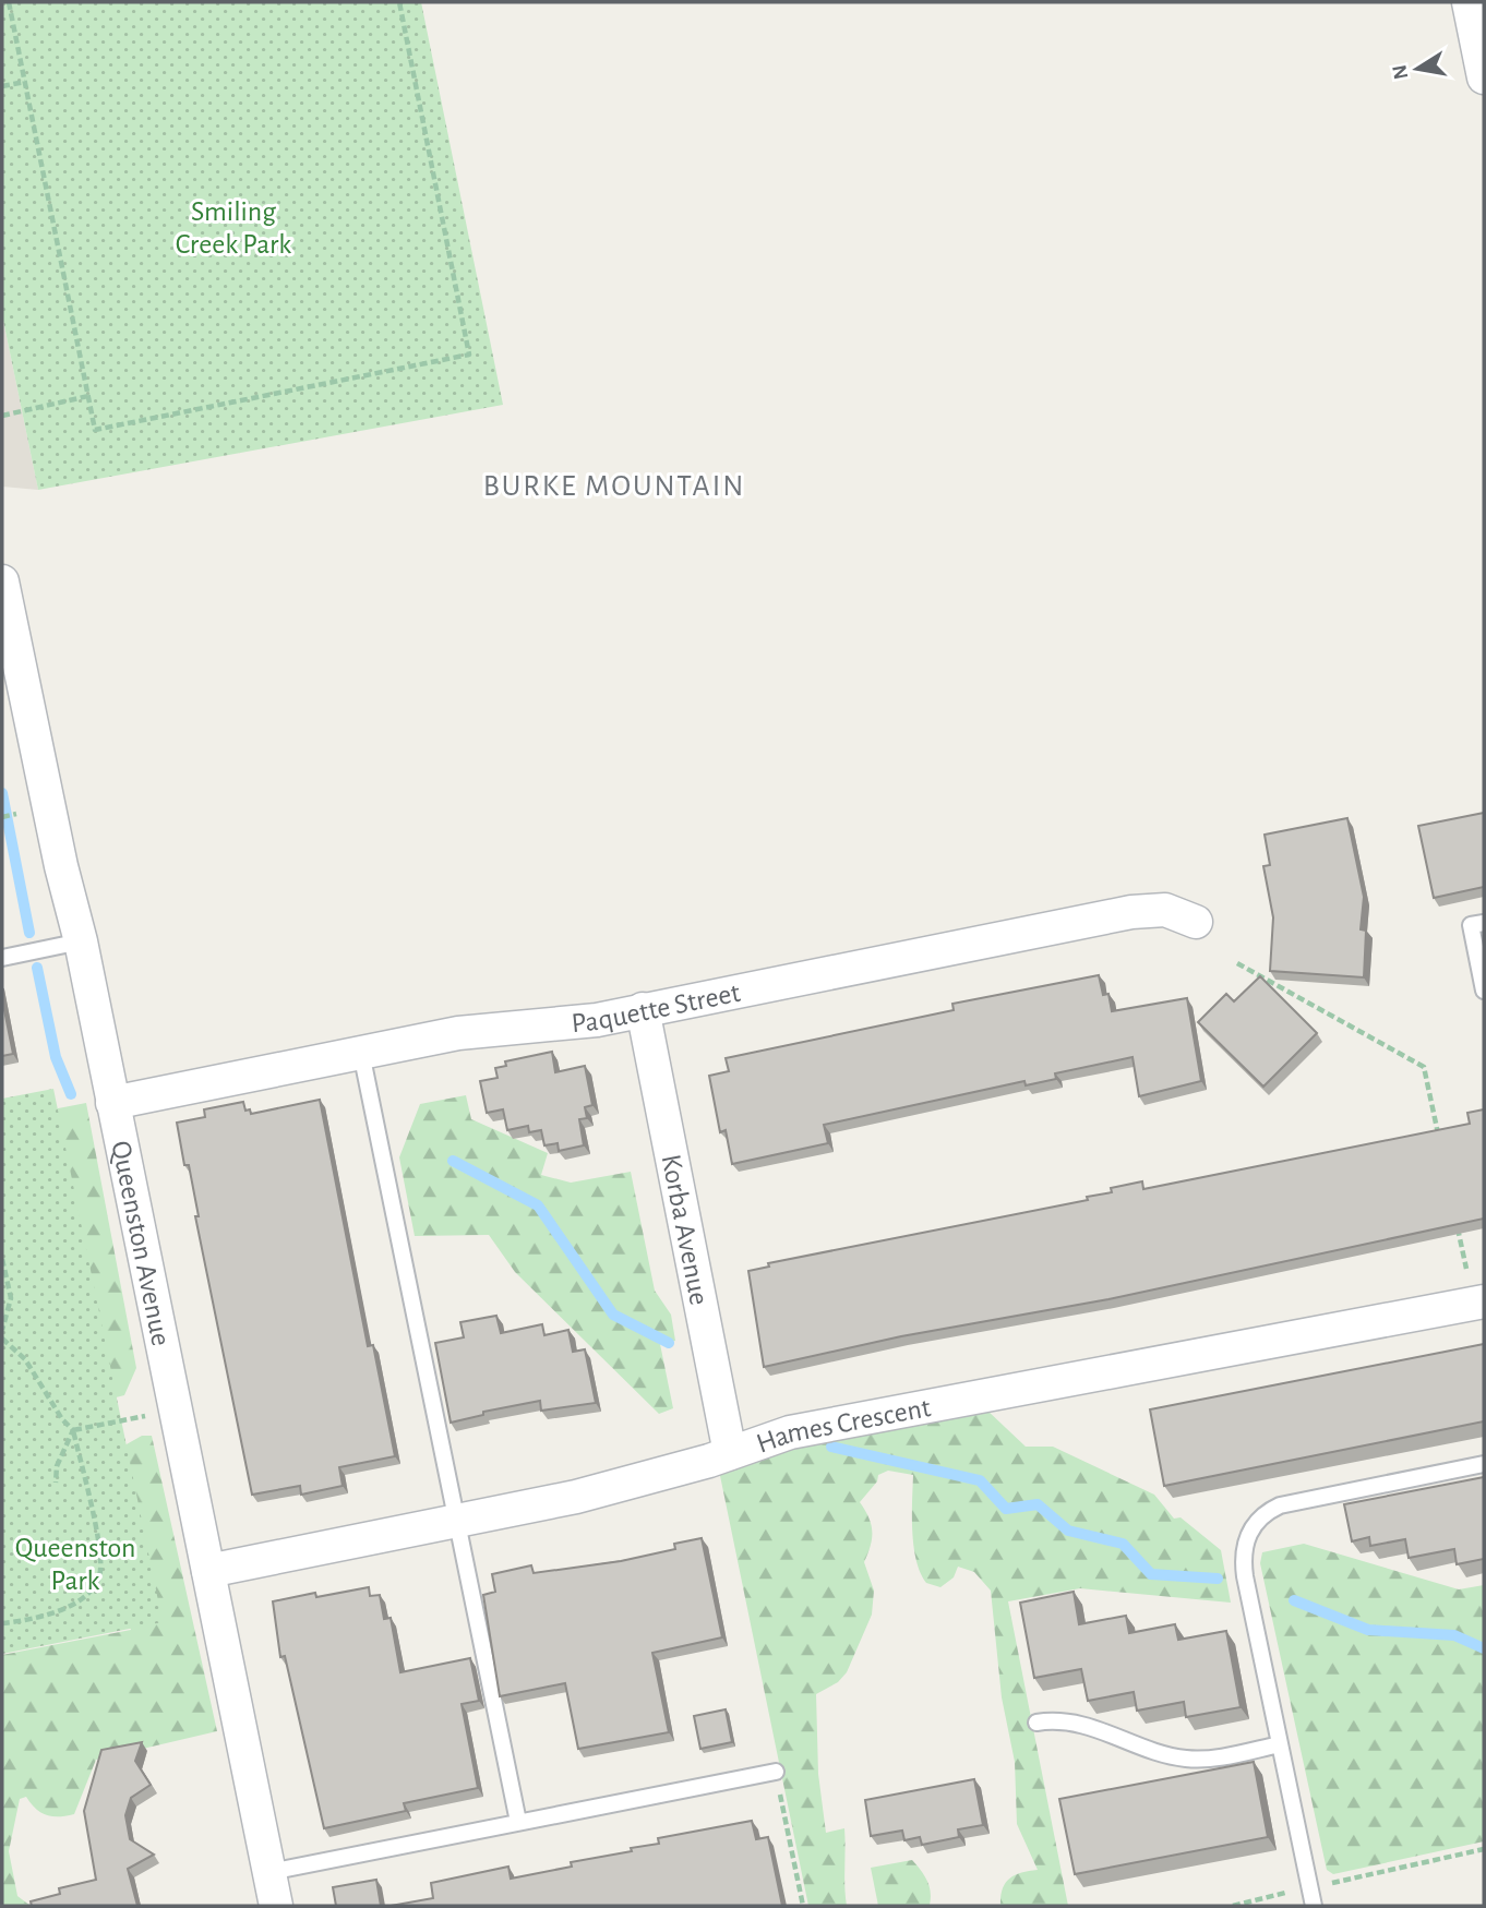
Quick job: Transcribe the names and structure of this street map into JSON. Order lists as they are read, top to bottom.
{
  "streets": {
    "street": [
      "Paquette Street",
      "Korba Avenue",
      "Queenston Avenue",
      "Hames Crescent"
    ]
  },
  "crossings": [
    ["Paquette Street", "Korba Avenue"],
    ["Paquette Street", "Queenston Avenue"],
    ["Korba Avenue", "Hames Crescent"],
    ["Queenston Avenue", "Hames Crescent"]
  ],
  "districts": ["BURKE MOUNTAIN"],
  "parks": ["Smiling Creek Park", "Queenston Park"],
  "north": "left"
}
